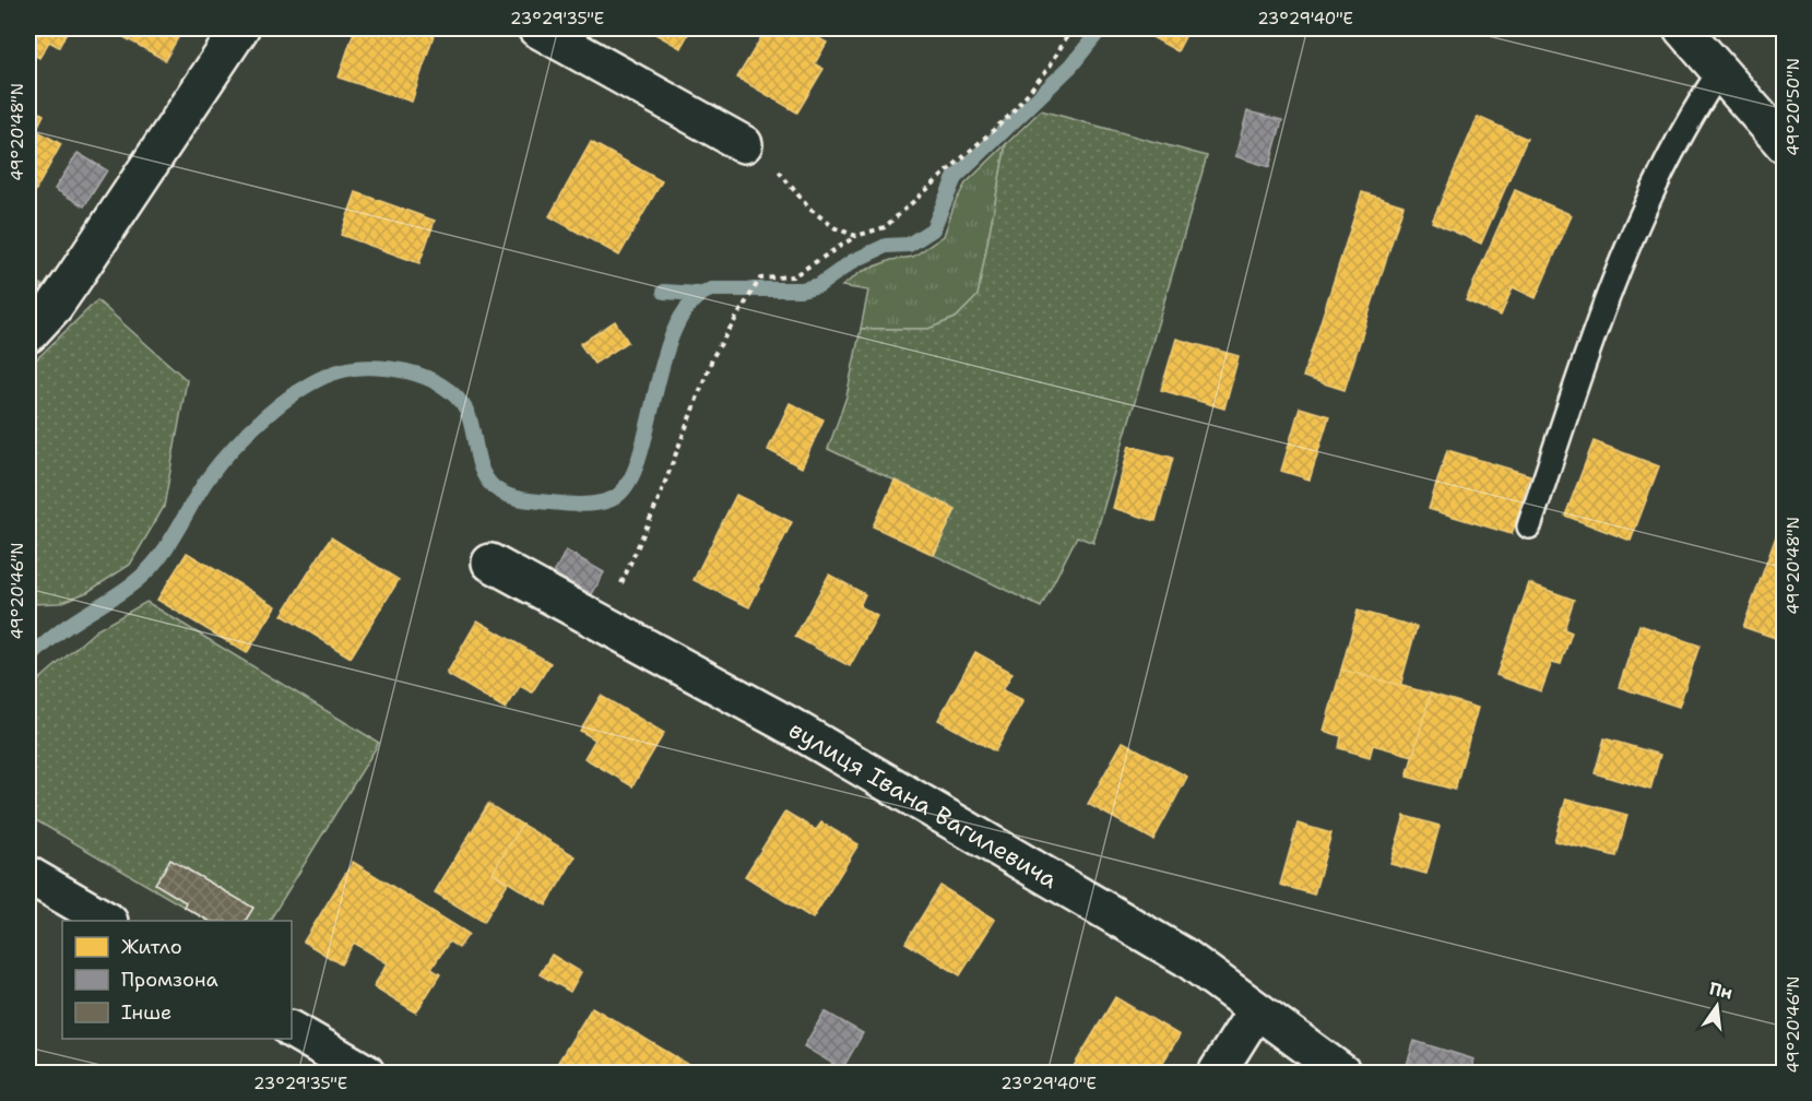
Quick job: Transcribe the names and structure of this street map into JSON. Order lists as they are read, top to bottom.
{
  "streets": {
    "street": ["вулиця Івана Вагилевича"]
  },
  "legend": ["Житло", "Промзона", "Інше"],
  "north": "top",
  "coordinates": [
    "23°29'35\"E",
    "23°29'40\"E",
    "49°20'50\"N",
    "49°20'48\"N",
    "49°20'46\"N"
  ]
}
